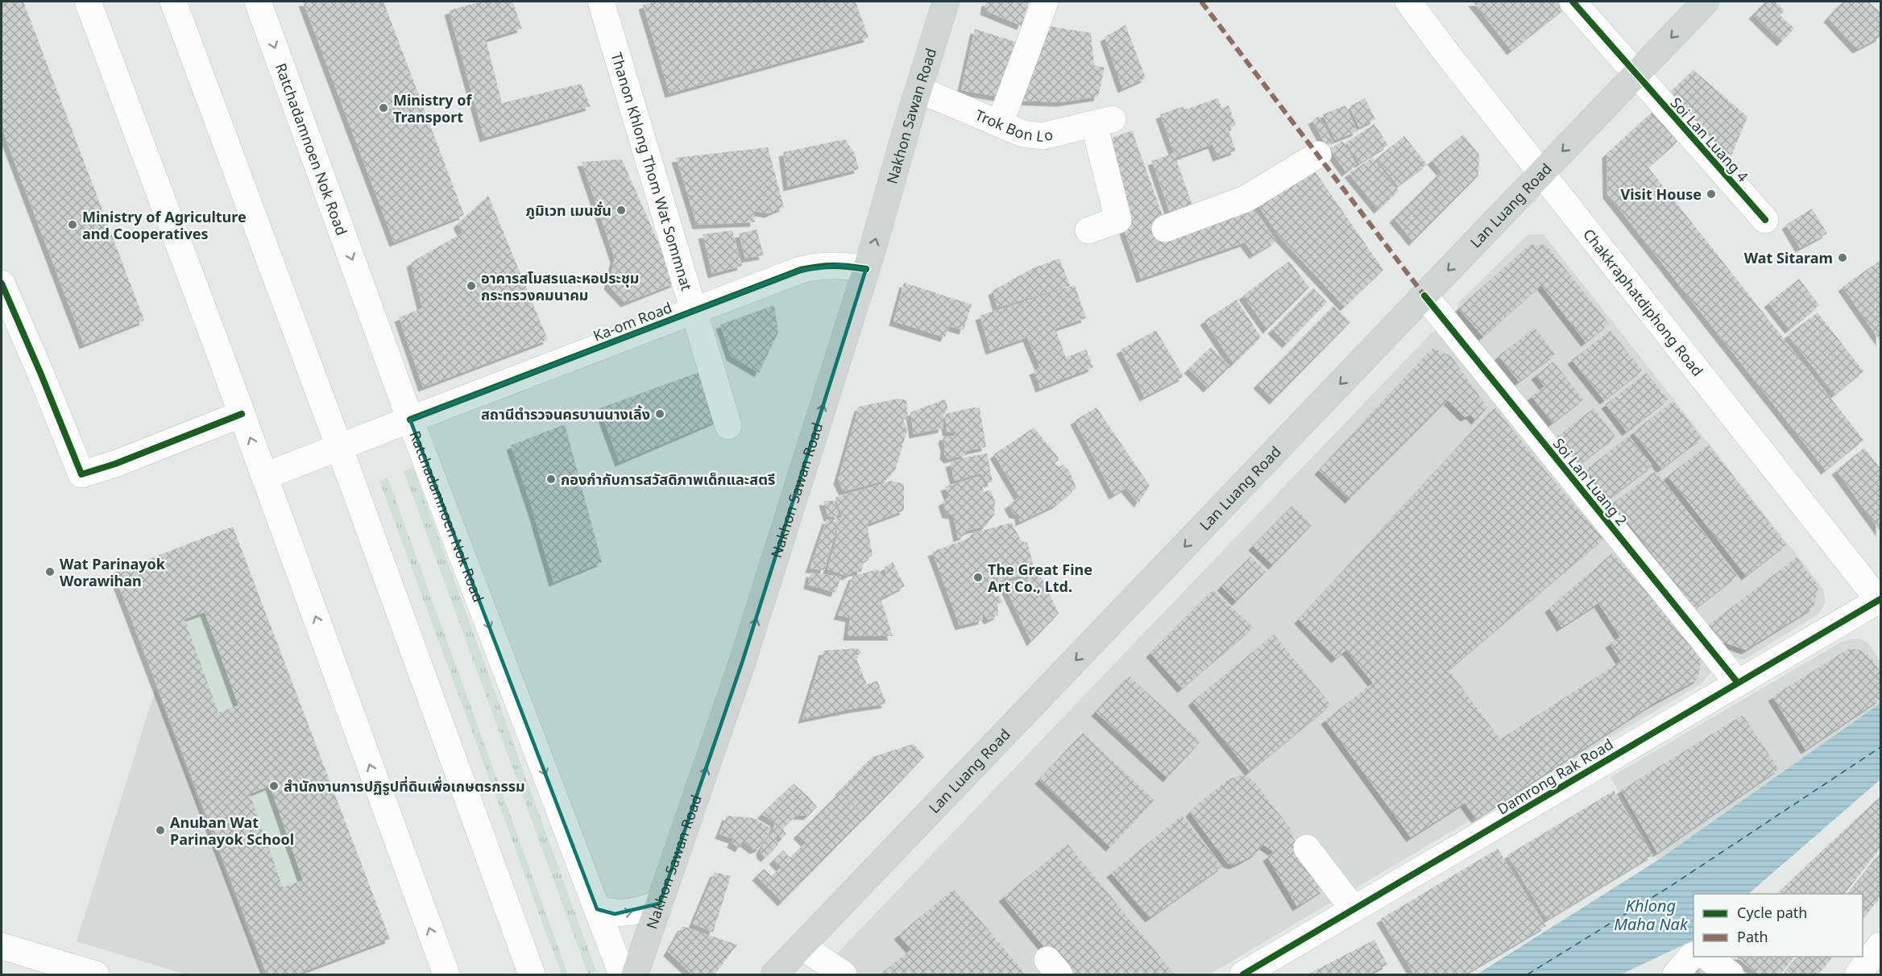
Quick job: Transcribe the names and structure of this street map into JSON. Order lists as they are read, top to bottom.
{
  "streets": {
    "main road": [
      "Nakhon Sawan Road",
      "Trok Bon Lo",
      "Soi Lan Luang 4",
      "Ratchadamnoen Nok Road",
      "Thanon Khlong Thom Wat Sommnat",
      "Lan Luang Road",
      "Chakkraphatdiphong Road",
      "Ka-om Road",
      "Soi Lan Luang 2",
      "Damrong Rak Road"
    ]
  },
  "crossings": [
    ["Nakhon Sawan Road", "Trok Bon Lo"],
    ["Nakhon Sawan Road", "Ka-om Road"],
    ["Soi Lan Luang 4", "Lan Luang Road"],
    ["Ratchadamnoen Nok Road", "Ka-om Road"],
    ["Thanon Khlong Thom Wat Sommnat", "Ka-om Road"],
    ["Lan Luang Road", "Chakkraphatdiphong Road"],
    ["Lan Luang Road", "Soi Lan Luang 2"],
    ["Chakkraphatdiphong Road", "Damrong Rak Road"],
    ["Soi Lan Luang 2", "Damrong Rak Road"]
  ],
  "one_way": ["Nakhon Sawan Road", "Lan Luang Road"],
  "water": ["Khlong Maha Nak"],
  "places": [
    "Ministry of Transport",
    "Visit House",
    "ภูมิเวท เมนชั่น",
    "Ministry of Agriculture and Cooperatives",
    "Wat Sitaram",
    "อาคารสโมสรและหอประชุม กระทรวงคมนาคม",
    "สถานีตำรวจนครบานนางเลิ้ง",
    "กองกำกับการสวัสดิภาพเด็กและสตรี",
    "Wat Parinayok Worawihan",
    "The Great Fine Art Co., Ltd.",
    "สำนักงานการปฏิรูปที่ดินเพื่อเกษตรกรรม",
    "Anuban Wat Parinayok School"
  ],
  "legend": ["Cycle path", "Path"]
}
